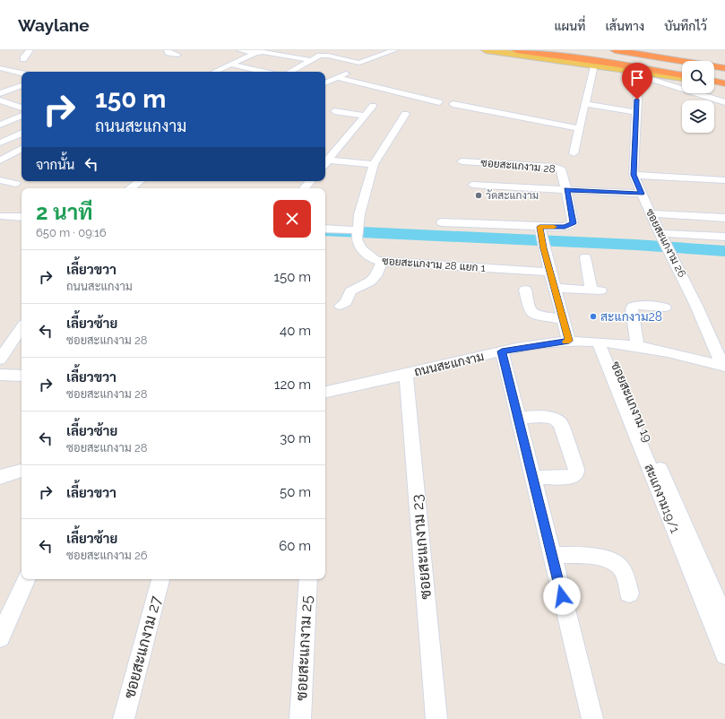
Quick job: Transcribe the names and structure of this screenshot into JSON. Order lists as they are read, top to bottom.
{
  "streets": {
    "street": [
      "ซอยสะแกงาม 28",
      "ซอยสะแกงาม 26",
      "ซอยสะแกงาม 28 แยก 1",
      "ถนนสะแกงาม",
      "ซอยสะแกงาม 19",
      "สะแกงาม19/1",
      "ซอยสะแกงาม 23",
      "ซอยสะแกงาม 27",
      "ซอยสะแกงาม 25"
    ]
  },
  "crossings": [
    ["ซอยสะแกงาม 26", "ถนนสะแกงาม"],
    ["ถนนสะแกงาม", "ซอยสะแกงาม 19"],
    ["ถนนสะแกงาม", "สะแกงาม19/1"],
    ["ถนนสะแกงาม", "ซอยสะแกงาม 23"],
    ["ซอยสะแกงาม 19", "สะแกงาม19/1"]
  ],
  "places": ["วัดสะแกงาม", "สะแกงาม28"],
  "page": {
    "header": "Waylane",
    "nav": ["แผนที่", "เส้นทาง", "บันทึกไว้"],
    "turn": ["150 m", "ถนนสะแกงาม"],
    "then": "จากนั้น",
    "heading": ["2 นาที", "650 m · 09:16"],
    "list": [
      {
        "name": "เลี้ยวขวา",
        "note": "ถนนสะแกงาม",
        "value": "150 m"
      },
      {
        "name": "เลี้ยวซ้าย",
        "note": "ซอยสะแกงาม 28",
        "value": "40 m"
      },
      {
        "name": "เลี้ยวขวา",
        "note": "ซอยสะแกงาม 28",
        "value": "120 m"
      },
      {
        "name": "เลี้ยวซ้าย",
        "note": "ซอยสะแกงาม 28",
        "value": "30 m"
      },
      {
        "name": "เลี้ยวขวา",
        "value": "50 m"
      },
      {
        "name": "เลี้ยวซ้าย",
        "note": "ซอยสะแกงาม 26",
        "value": "60 m"
      }
    ]
  }
}
